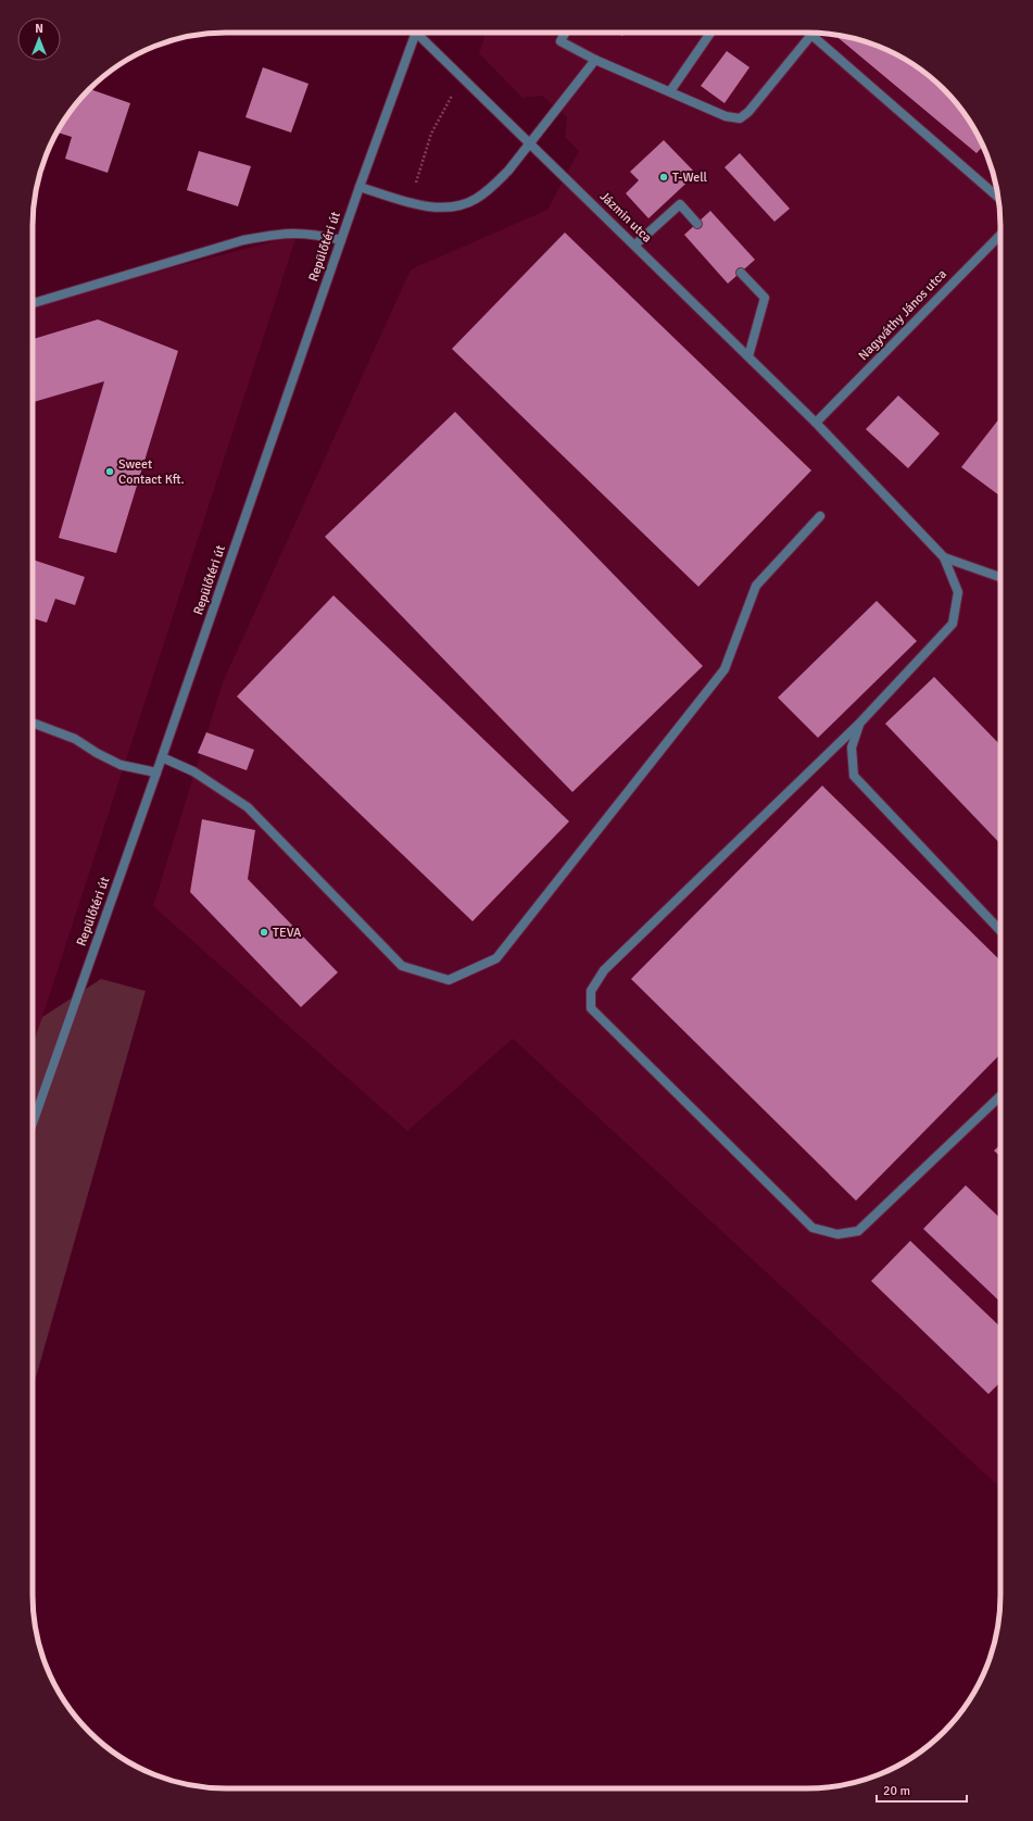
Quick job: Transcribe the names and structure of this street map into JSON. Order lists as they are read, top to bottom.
{
  "streets": {
    "street": ["Jázmin utca", "Repülőtéri út", "Nagyváthy János utca"]
  },
  "crossings": [
    ["Jázmin utca", "Nagyváthy János utca"]
  ],
  "places": ["T-Well", "Sweet Contact Kft.", "TEVA"],
  "scale_bar": "20 m",
  "north": "top"
}
